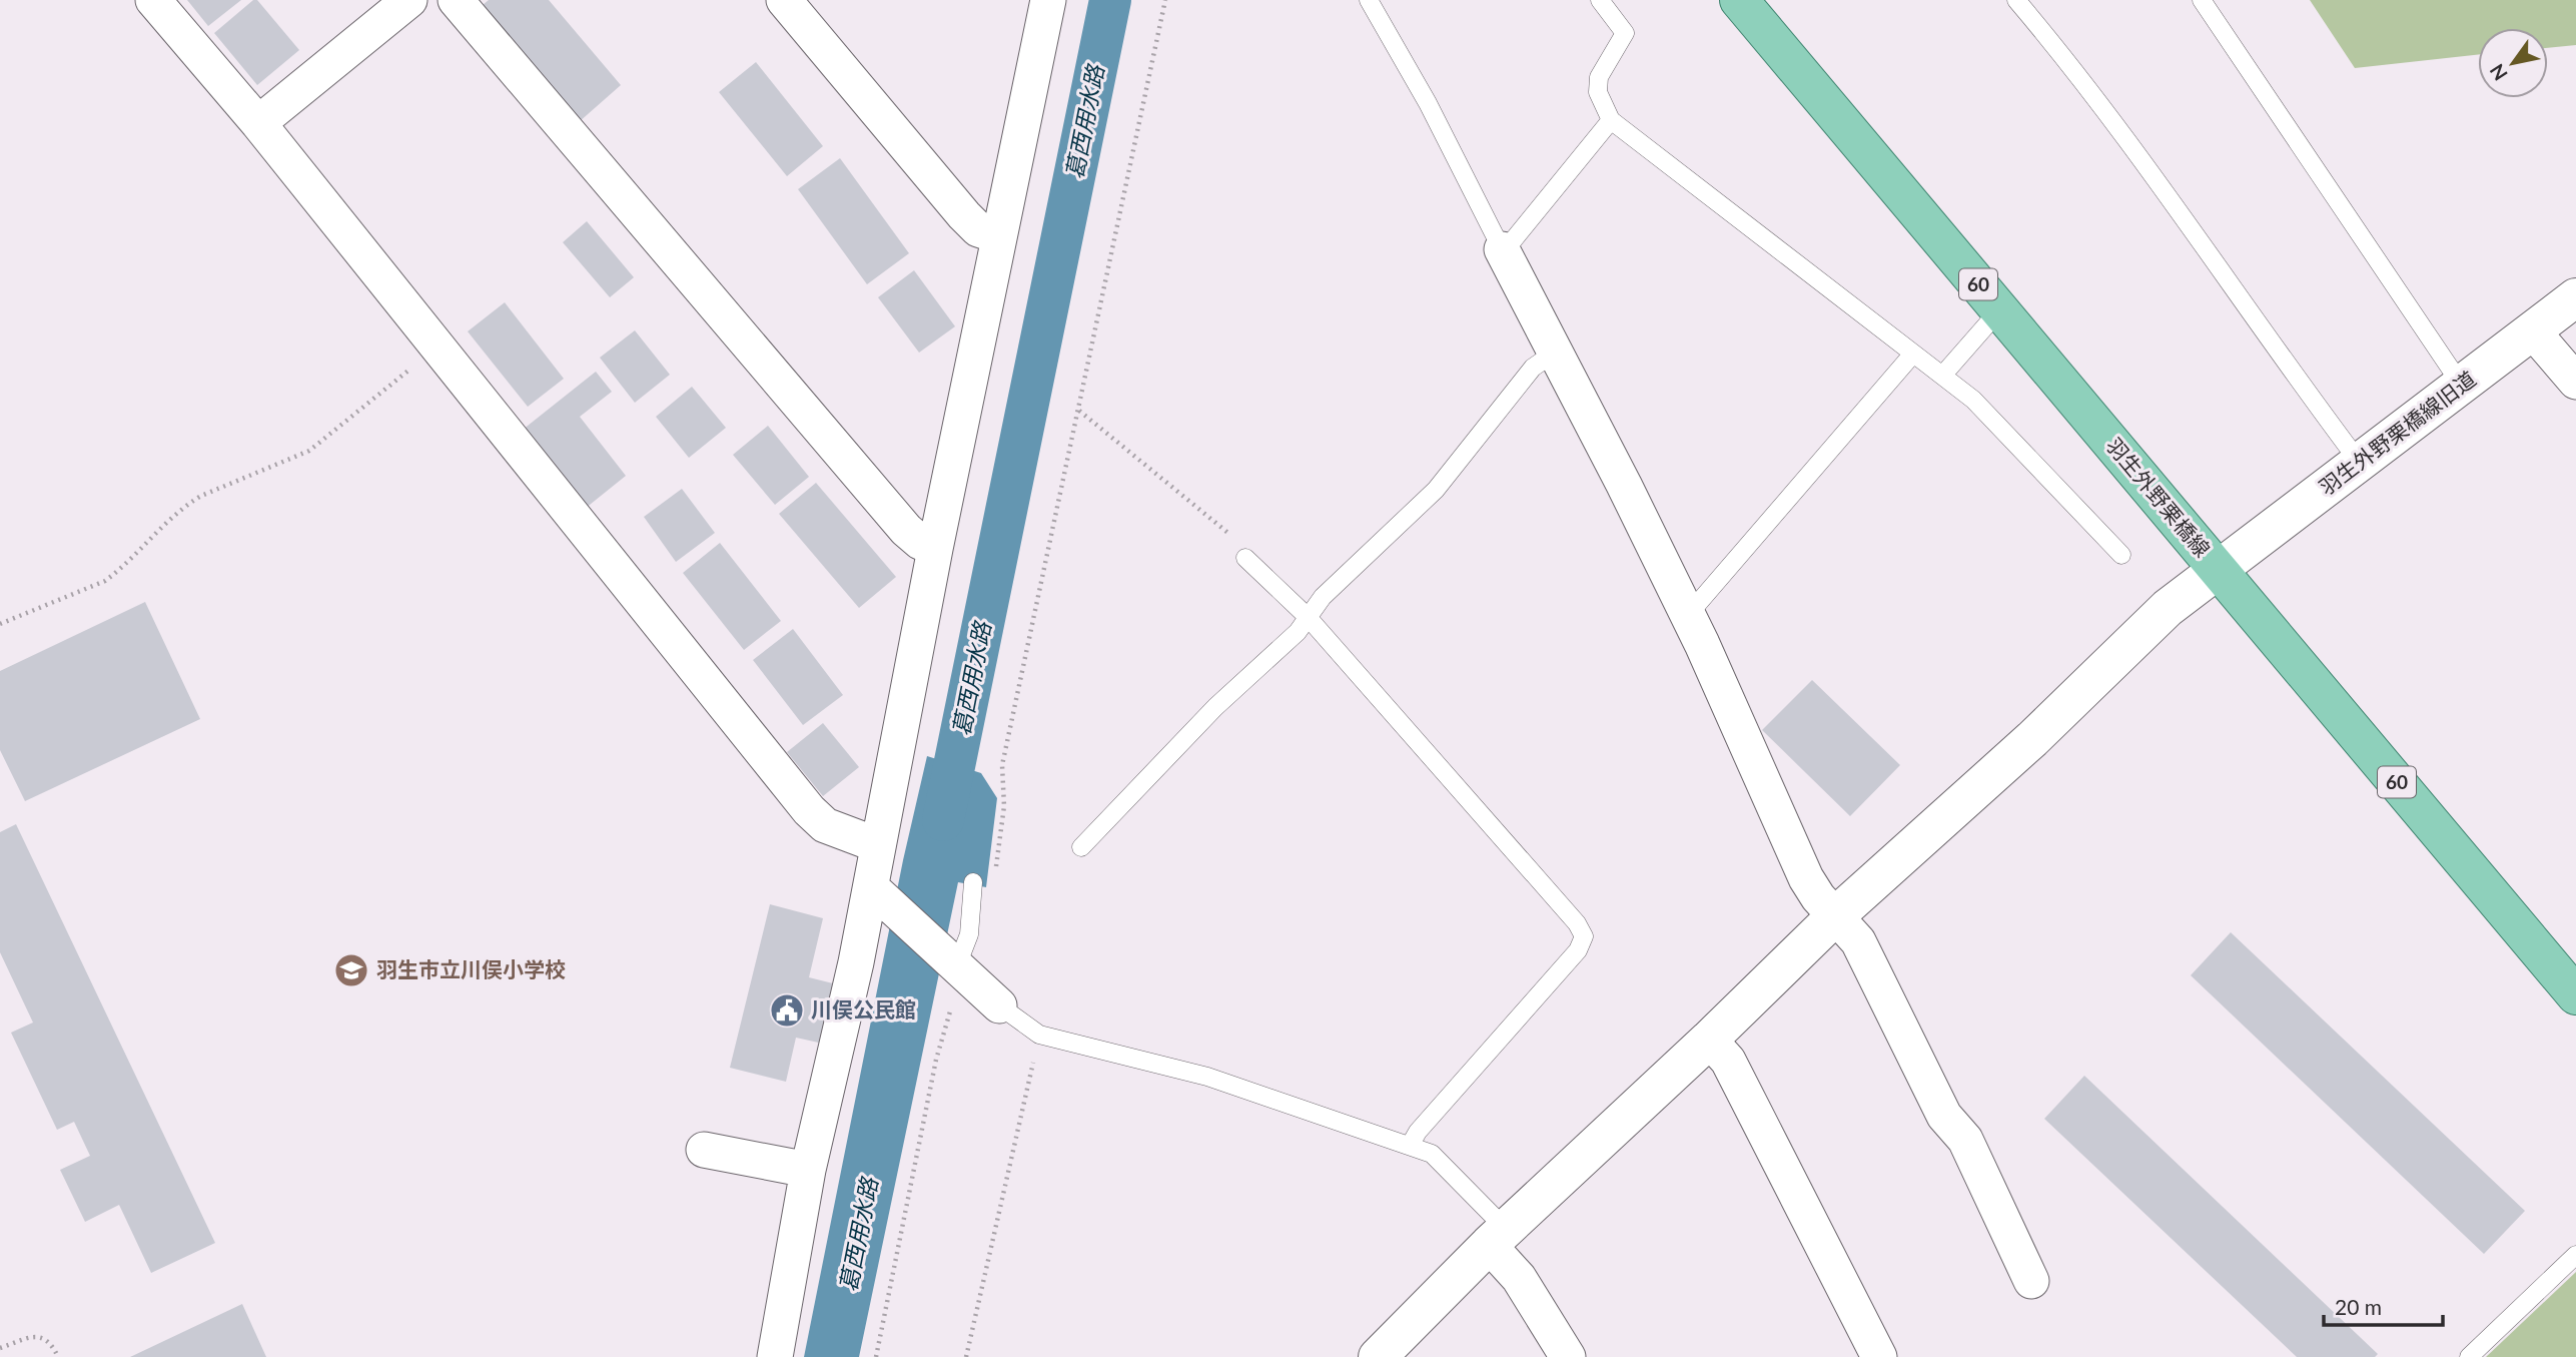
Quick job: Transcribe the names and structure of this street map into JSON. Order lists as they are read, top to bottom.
{
  "streets": {
    "main road": ["60", "羽生外野栗橋線"],
    "street": ["羽生外野栗橋線旧道"]
  },
  "crossings": [
    ["羽生外野栗橋線旧道", "羽生外野栗橋線"]
  ],
  "water": ["葛西用水路"],
  "places": {
    "school or university": ["羽生市立川俣小学校"],
    "public building": ["川俣公民館"]
  },
  "scale_bar": "20 m",
  "north": "bottom left"
}
